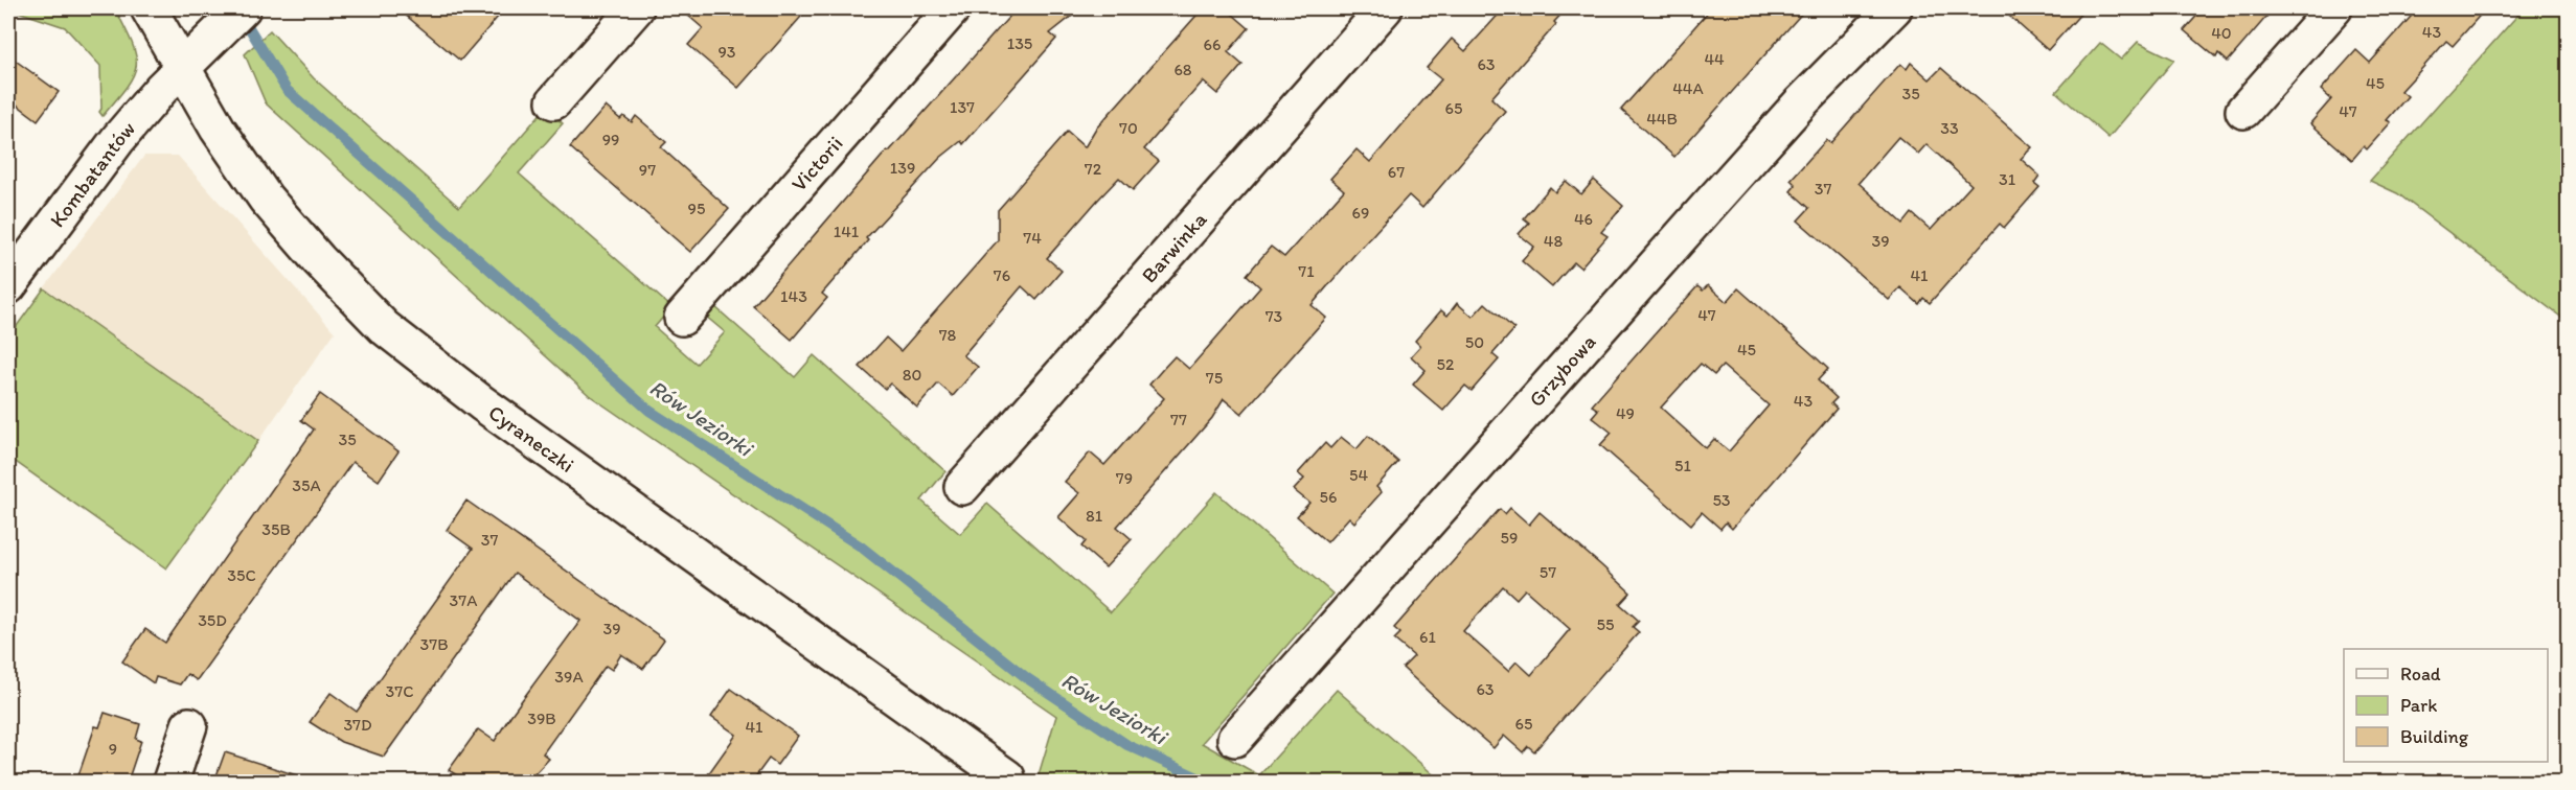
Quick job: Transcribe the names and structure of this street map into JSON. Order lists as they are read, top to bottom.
{
  "streets": {
    "street": [
      "Victorii",
      "Kombatantów",
      "Barwinka",
      "Grzybowa",
      "Cyraneczki"
    ]
  },
  "crossings": [
    ["Kombatantów", "Cyraneczki"]
  ],
  "water": ["Rów Jeziorki"],
  "house_numbers": [
    "43",
    "40",
    "135",
    "66",
    "93",
    "44",
    "63",
    "68",
    "45",
    "44A",
    "35",
    "137",
    "65",
    "47",
    "44B",
    "70",
    "33",
    "99",
    "139",
    "72",
    "97",
    "67",
    "31",
    "37",
    "95",
    "69",
    "46",
    "141",
    "74",
    "48",
    "39",
    "71",
    "76",
    "41",
    "143",
    "47",
    "73",
    "78",
    "50",
    "45",
    "52",
    "80",
    "75",
    "43",
    "49",
    "77",
    "35",
    "51",
    "54",
    "79",
    "35A",
    "56",
    "53",
    "81",
    "35B",
    "59",
    "37",
    "57",
    "35C",
    "37A",
    "35D",
    "55",
    "39",
    "61",
    "37B",
    "39A",
    "63",
    "37C",
    "39B",
    "65",
    "37D",
    "41",
    "9"
  ],
  "legend": ["Road", "Park", "Building"]
}
